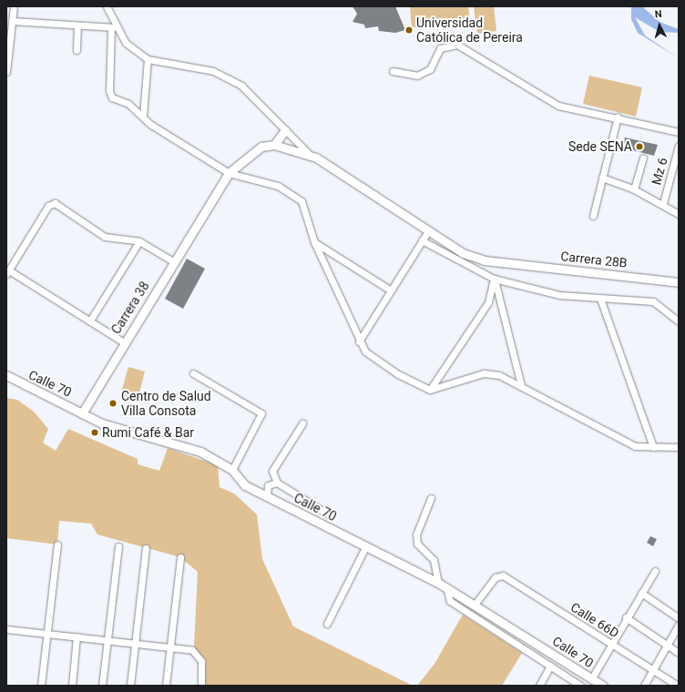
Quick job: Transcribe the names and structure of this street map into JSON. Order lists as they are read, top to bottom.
{
  "streets": {
    "street": [
      "Mz 6",
      "Carrera 28B",
      "Carrera 38",
      "Calle 70",
      "Calle 66D"
    ]
  },
  "crossings": [
    ["Carrera 28B", "Carrera 38"],
    ["Carrera 38", "Calle 70"],
    ["Calle 70", "Calle 66D"]
  ],
  "places": [
    "Universidad Católica de Pereira",
    "Sede SENA",
    "Centro de Salud Villa Consota",
    "Rumi Café & Bar"
  ],
  "north": "top"
}
